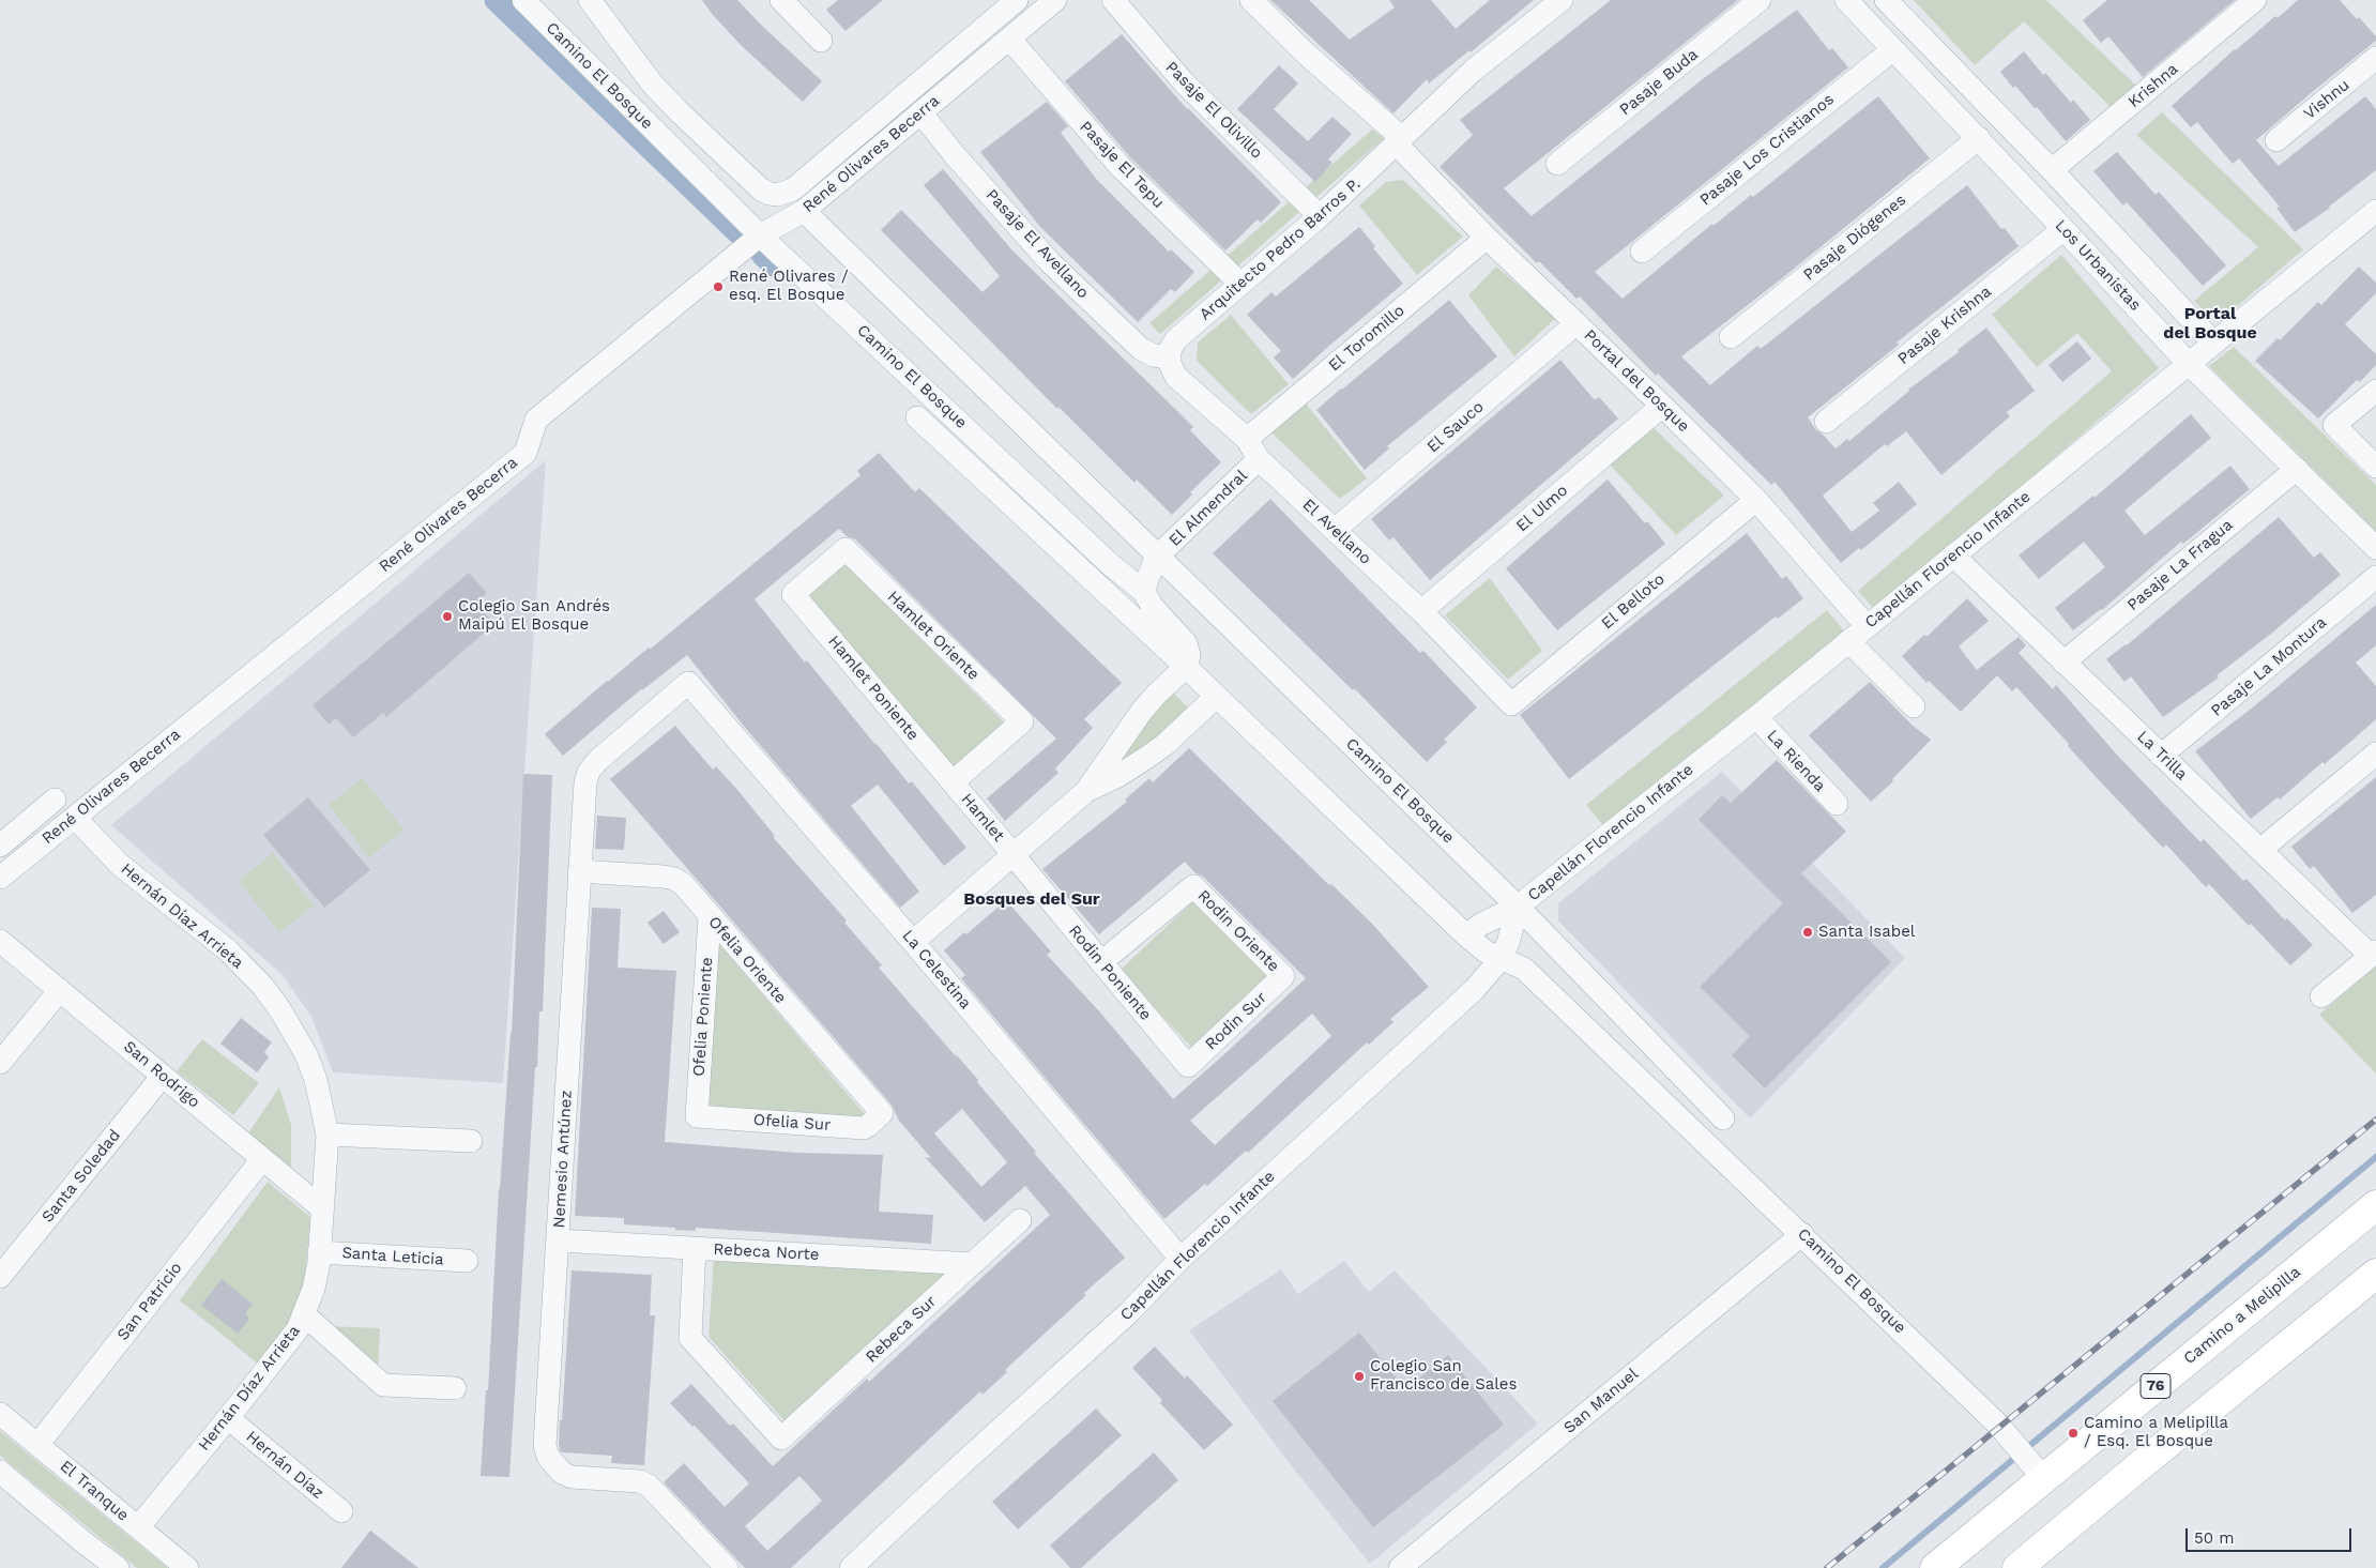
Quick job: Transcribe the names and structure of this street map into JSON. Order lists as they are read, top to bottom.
{
  "streets": {
    "main road": ["Camino a Melipilla", "76"],
    "street": [
      "Camino El Bosque",
      "Pasaje Buda",
      "Krishna",
      "Vishnu",
      "Pasaje El Olivillo",
      "Pasaje Los Cristianos",
      "René Olivares Becerra",
      "Pasaje El Tepu",
      "Pasaje Diógenes",
      "Pasaje El Avellano",
      "Arquitecto Pedro Barros P.",
      "Los Urbanistas",
      "Pasaje Krishna",
      "El Toromillo",
      "Portal del Bosque",
      "El Sauco",
      "El Almendral",
      "El Ulmo",
      "El Avellano",
      "Capellán Florencio Infante",
      "Pasaje La Fragua",
      "El Belloto",
      "Hamlet Oriente",
      "Pasaje La Montura",
      "Hamlet Poniente",
      "La Trilla",
      "La Rienda",
      "Hamlet",
      "Hernán Díaz Arrieta",
      "Rodin Oriente",
      "Ofelia Oriente",
      "La Celestina",
      "Rodin Poniente",
      "Ofelia Poniente",
      "Rodin Sur",
      "San Rodrigo",
      "Ofelia Sur",
      "Nemesio Antúnez",
      "Santa Soledad",
      "Rebeca Norte",
      "Santa Leticia",
      "San Patricio",
      "Rebeca Sur",
      "San Manuel",
      "Hernán Díaz",
      "El Tranque"
    ]
  },
  "crossings": [
    ["Camino El Bosque", "René Olivares Becerra"],
    ["Camino El Bosque", "El Almendral"],
    ["Camino El Bosque", "Capellán Florencio Infante"],
    ["Camino El Bosque", "Camino a Melipilla"],
    ["Camino El Bosque", "San Manuel"],
    ["Krishna", "Los Urbanistas"],
    ["Pasaje El Olivillo", "Arquitecto Pedro Barros P."],
    ["Pasaje Los Cristianos", "Los Urbanistas"],
    ["René Olivares Becerra", "Pasaje El Tepu"],
    ["René Olivares Becerra", "Pasaje El Avellano"],
    ["René Olivares Becerra", "Hernán Díaz Arrieta"],
    ["Pasaje El Tepu", "Arquitecto Pedro Barros P."],
    ["Pasaje Diógenes", "Los Urbanistas"],
    ["Pasaje El Avellano", "Arquitecto Pedro Barros P."],
    ["Pasaje El Avellano", "El Avellano"],
    ["Arquitecto Pedro Barros P.", "Portal del Bosque"],
    ["Arquitecto Pedro Barros P.", "El Avellano"],
    ["Los Urbanistas", "Pasaje Krishna"],
    ["Los Urbanistas", "Capellán Florencio Infante"],
    ["Los Urbanistas", "Pasaje La Fragua"],
    ["El Toromillo", "Portal del Bosque"],
    ["El Toromillo", "El Avellano"],
    ["Portal del Bosque", "El Sauco"],
    ["Portal del Bosque", "El Ulmo"],
    ["Portal del Bosque", "Capellán Florencio Infante"],
    ["Portal del Bosque", "El Belloto"],
    ["El Sauco", "El Avellano"],
    ["El Almendral", "El Avellano"],
    ["El Ulmo", "El Avellano"],
    ["El Avellano", "El Belloto"],
    ["Capellán Florencio Infante", "La Trilla"],
    ["Capellán Florencio Infante", "La Rienda"],
    ["Capellán Florencio Infante", "La Celestina"],
    ["Pasaje La Fragua", "La Trilla"],
    ["Hamlet Oriente", "Hamlet Poniente"],
    ["Hamlet Oriente", "Hamlet"],
    ["Pasaje La Montura", "La Trilla"],
    ["Hamlet Poniente", "Hamlet"],
    ["Hamlet", "Rodin Poniente"],
    ["Hernán Díaz Arrieta", "San Rodrigo"],
    ["Hernán Díaz Arrieta", "Santa Leticia"],
    ["Hernán Díaz Arrieta", "Hernán Díaz"],
    ["Hernán Díaz Arrieta", "El Tranque"],
    ["Rodin Oriente", "Rodin Poniente"],
    ["Rodin Oriente", "Rodin Sur"],
    ["Ofelia Oriente", "Ofelia Poniente"],
    ["Ofelia Oriente", "Ofelia Sur"],
    ["Ofelia Oriente", "Nemesio Antúnez"],
    ["La Celestina", "Nemesio Antúnez"],
    ["Rodin Poniente", "Rodin Sur"],
    ["Ofelia Poniente", "Ofelia Sur"],
    ["San Rodrigo", "Santa Soledad"],
    ["San Rodrigo", "San Patricio"],
    ["Nemesio Antúnez", "Rebeca Norte"],
    ["Rebeca Norte", "Rebeca Sur"],
    ["San Patricio", "El Tranque"]
  ],
  "districts": ["Portal del Bosque", "Bosques del Sur"],
  "places": [
    "René Olivares / esq. El Bosque",
    "Colegio San Andrés Maipú El Bosque",
    "Santa Isabel",
    "Colegio San Francisco de Sales",
    "Camino a Melipilla / Esq. El Bosque"
  ],
  "scale_bar": "50 m"
}
